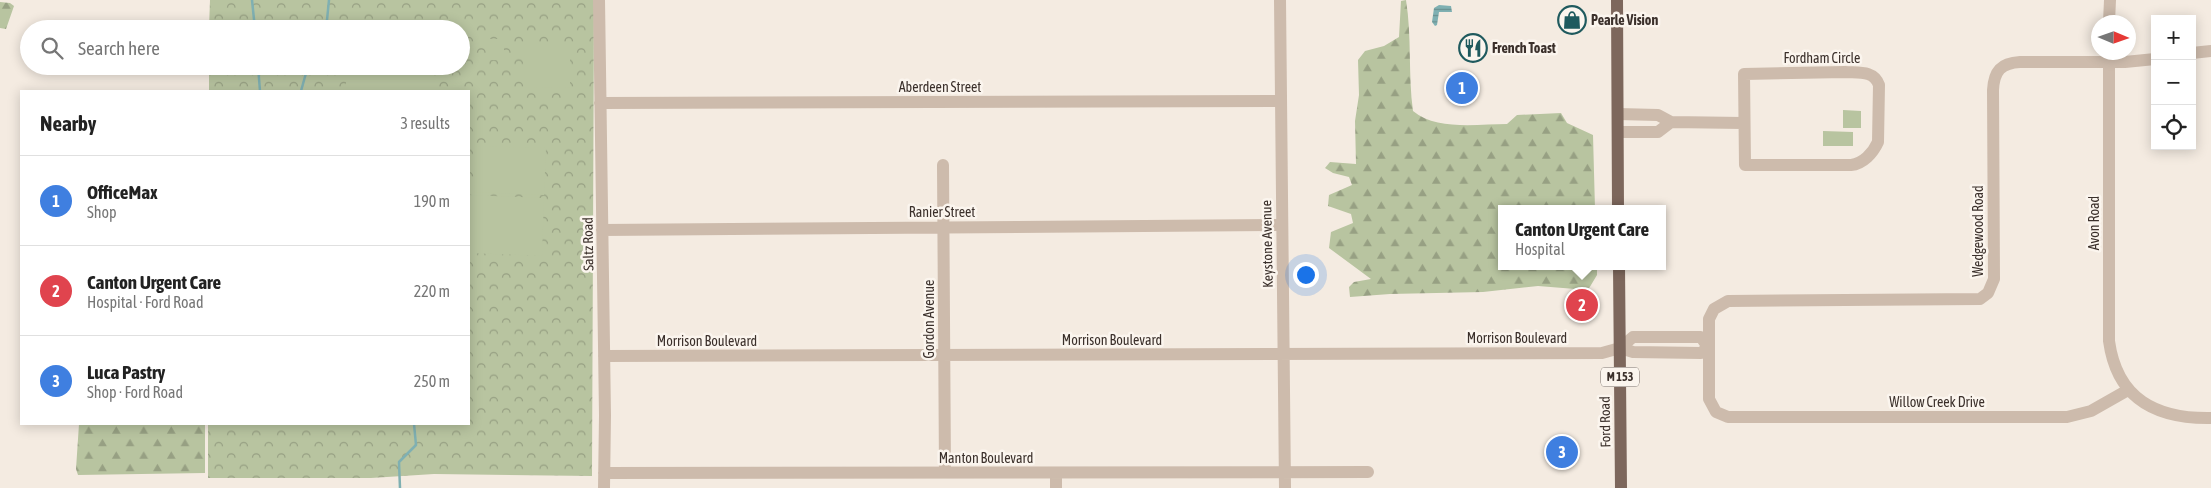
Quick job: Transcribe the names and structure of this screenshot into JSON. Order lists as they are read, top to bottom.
{
  "streets": {
    "main road": ["M 153", "Ford Road"],
    "street": [
      "Fordham Circle",
      "Aberdeen Street",
      "Ranier Street",
      "Avon Road",
      "Wedgewood Road",
      "Saltz Road",
      "Keystone Avenue",
      "Gordon Avenue",
      "Morrison Boulevard",
      "Willow Creek Drive",
      "Manton Boulevard"
    ]
  },
  "crossings": [
    ["Aberdeen Street", "Saltz Road"],
    ["Aberdeen Street", "Keystone Avenue"],
    ["Ranier Street", "Saltz Road"],
    ["Ranier Street", "Keystone Avenue"],
    ["Ranier Street", "Gordon Avenue"],
    ["Avon Road", "Willow Creek Drive"],
    ["Wedgewood Road", "Willow Creek Drive"],
    ["Saltz Road", "Morrison Boulevard"],
    ["Saltz Road", "Manton Boulevard"],
    ["Keystone Avenue", "Morrison Boulevard"],
    ["Keystone Avenue", "Manton Boulevard"],
    ["Gordon Avenue", "Morrison Boulevard"],
    ["Gordon Avenue", "Manton Boulevard"],
    ["Morrison Boulevard", "Ford Road"]
  ],
  "places": {
    "shop": ["Pearle Vision"],
    "restaurant": ["French Toast"]
  },
  "north": "right",
  "page": {
    "map_buttons": ["+", "−"],
    "search": "Search here",
    "pins": ["1", "2", "3"],
    "heading": ["Nearby", "3 results"],
    "list": [
      {
        "mark": "1",
        "name": "OfficeMax",
        "note": "Shop",
        "value": "190 m"
      },
      {
        "mark": "2",
        "name": "Canton Urgent Care",
        "note": "Hospital · Ford Road",
        "value": "220 m"
      },
      {
        "mark": "3",
        "name": "Luca Pastry",
        "note": "Shop · Ford Road",
        "value": "250 m"
      }
    ],
    "popup": ["Canton Urgent Care", "Hospital"]
  }
}
